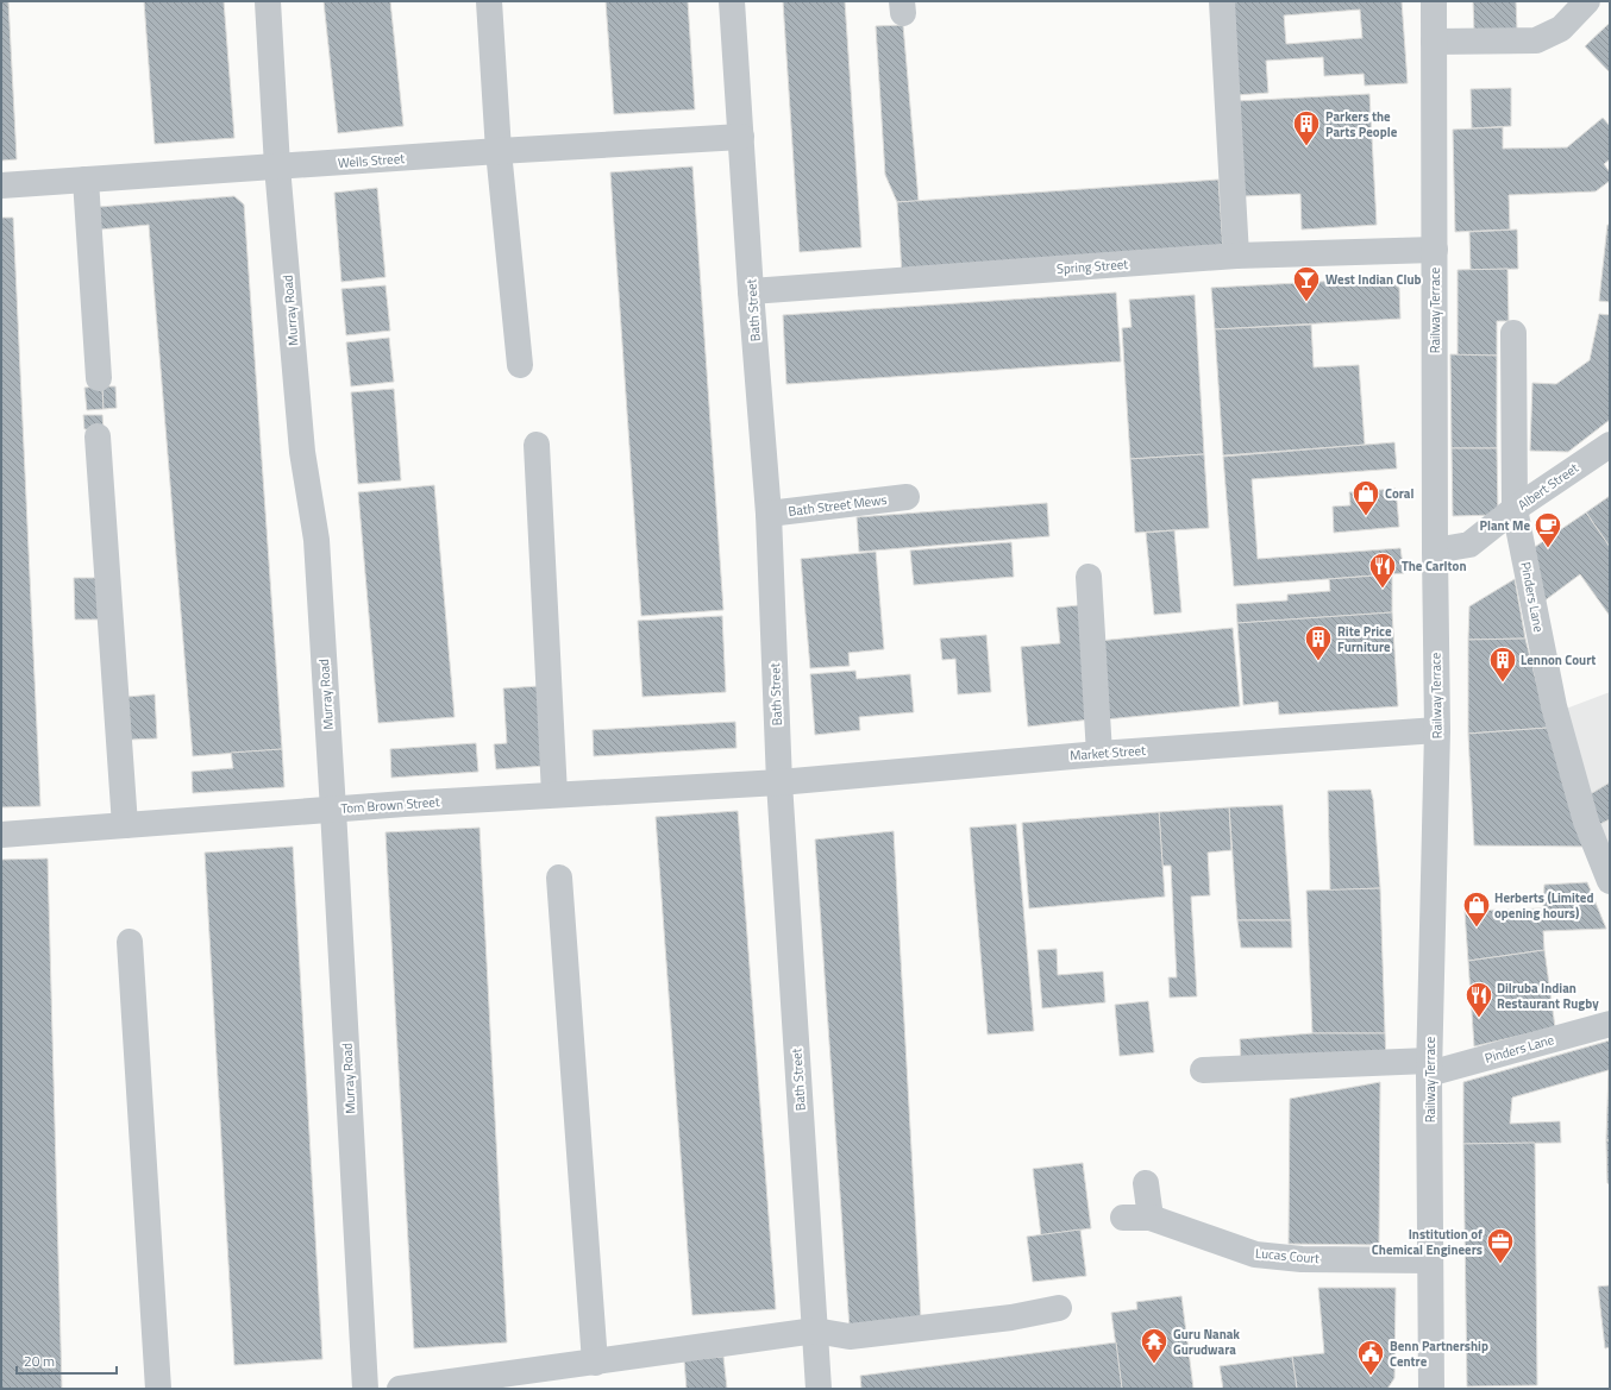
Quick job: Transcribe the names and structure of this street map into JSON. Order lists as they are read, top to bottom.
{
  "streets": {
    "street": [
      "Wells Street",
      "Spring Street",
      "Murray Road",
      "Bath Street",
      "Railway Terrace",
      "Albert Street",
      "Bath Street Mews",
      "Pinders Lane",
      "Market Street",
      "Tom Brown Street",
      "Lucas Court"
    ]
  },
  "crossings": [
    ["Wells Street", "Murray Road"],
    ["Wells Street", "Bath Street"],
    ["Spring Street", "Bath Street"],
    ["Spring Street", "Railway Terrace"],
    ["Murray Road", "Tom Brown Street"],
    ["Bath Street", "Bath Street Mews"],
    ["Bath Street", "Market Street"],
    ["Bath Street", "Tom Brown Street"],
    ["Railway Terrace", "Albert Street"],
    ["Railway Terrace", "Pinders Lane"],
    ["Railway Terrace", "Market Street"],
    ["Railway Terrace", "Lucas Court"],
    ["Albert Street", "Pinders Lane"],
    ["Market Street", "Tom Brown Street"]
  ],
  "places": {
    "building": ["Parkers the Parts People", "Rite Price Furniture", "Lennon Court"],
    "bar": ["West Indian Club"],
    "shop": ["Coral", "Herberts (Limited opening hours)"],
    "cafe": ["Plant Me"],
    "restaurant": ["The Carlton", "Dilruba Indian Restaurant Rugby"],
    "office": ["Institution of Chemical Engineers"],
    "temple": ["Guru Nanak Gurudwara"],
    "public building": ["Benn Partnership Centre"]
  },
  "scale_bar": "20 m"
}
